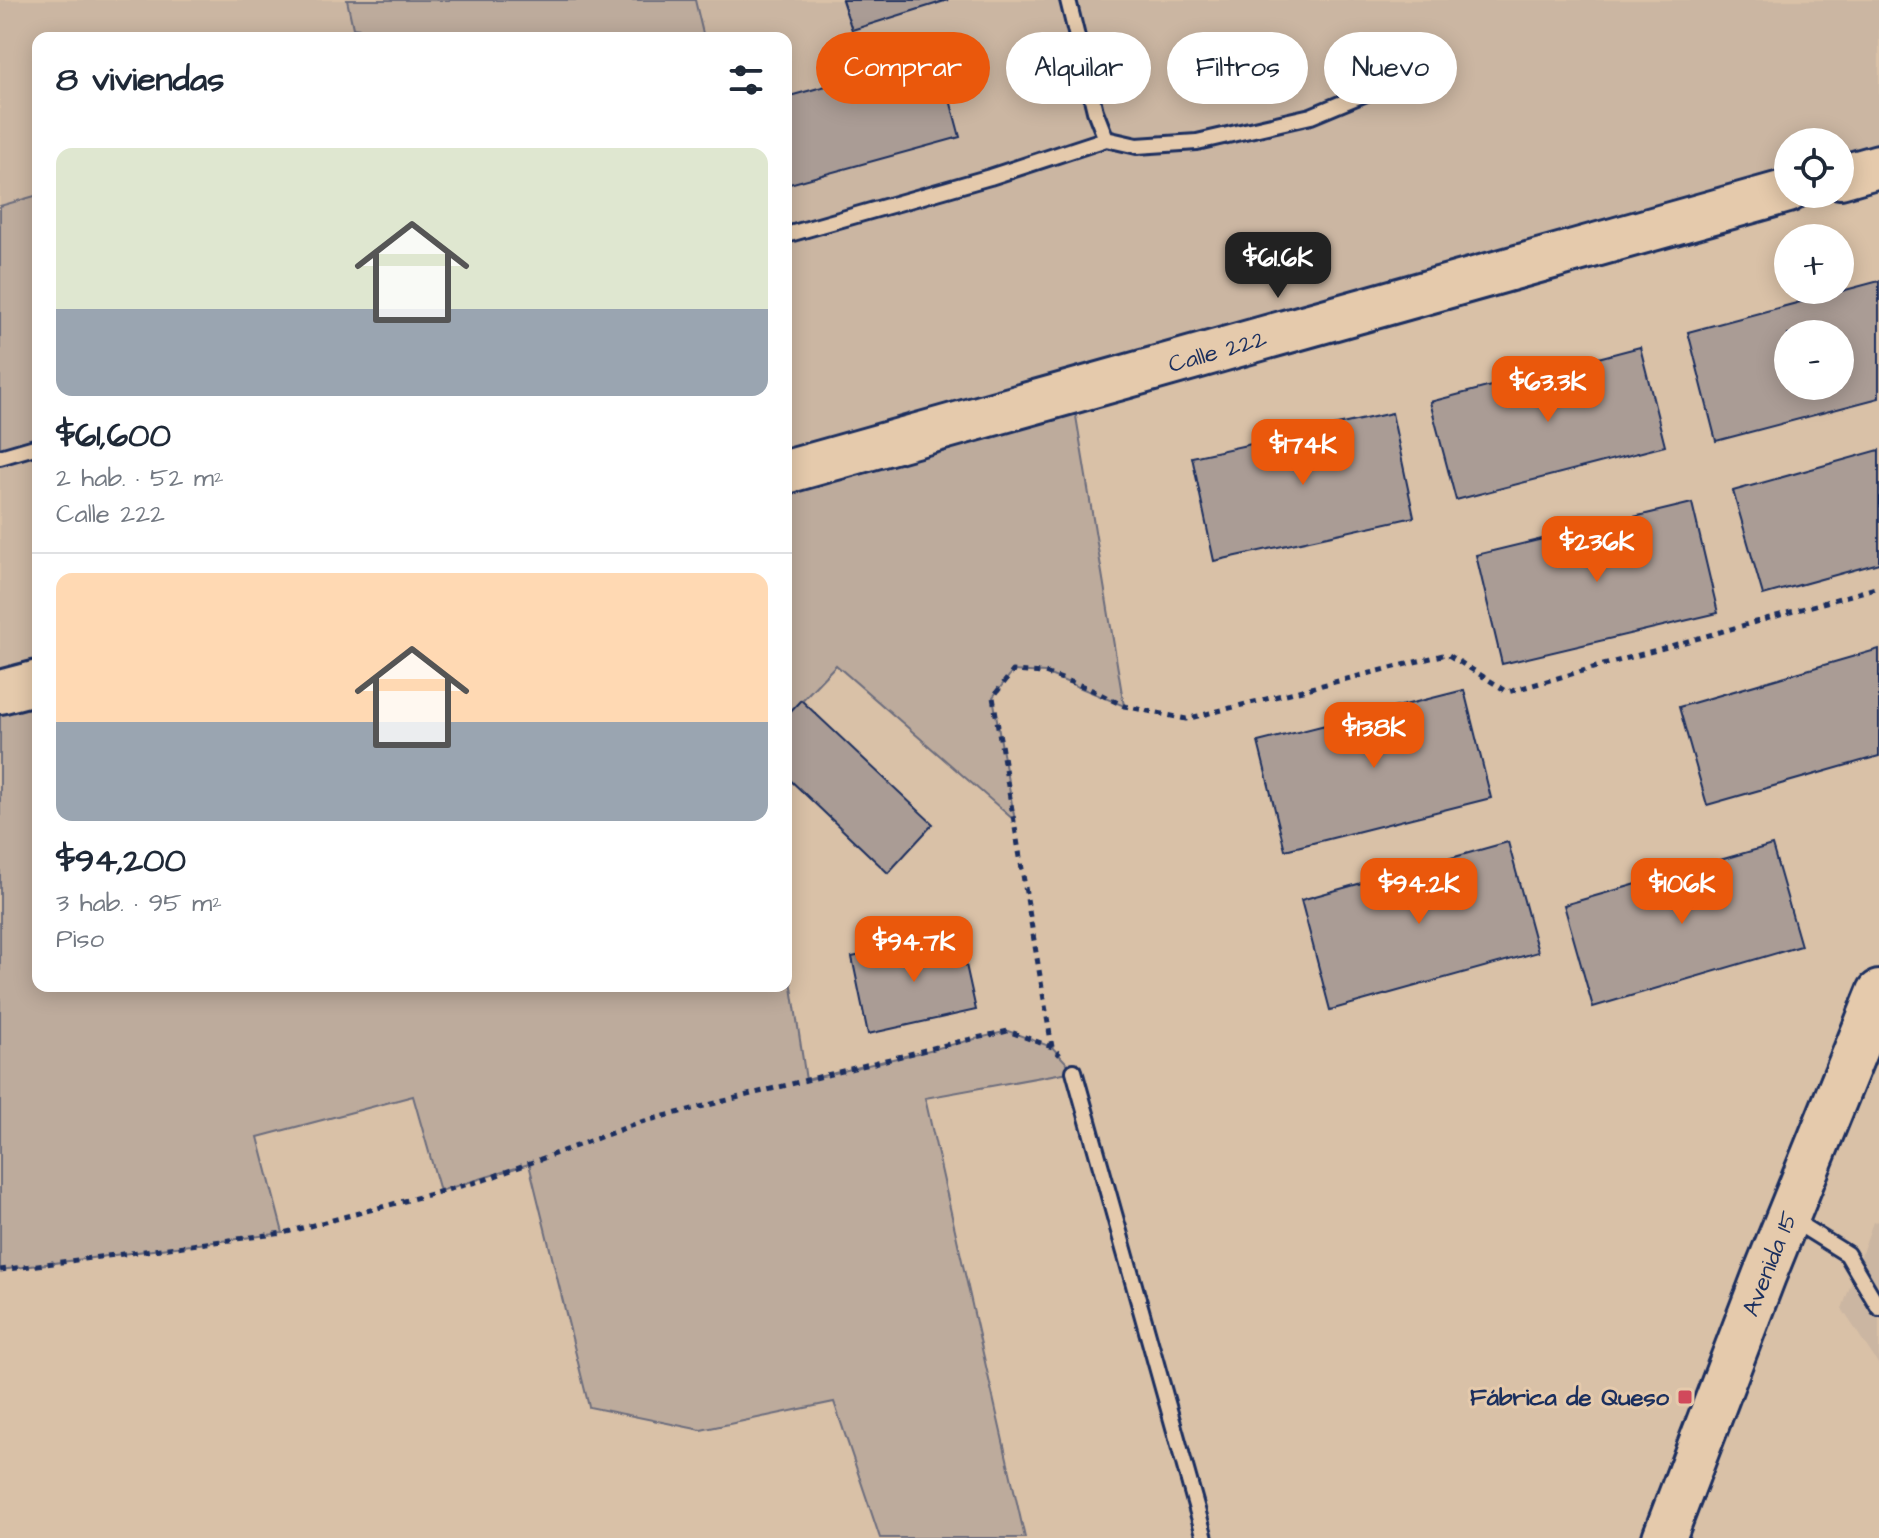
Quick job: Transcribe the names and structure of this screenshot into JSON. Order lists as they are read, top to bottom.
{
  "streets": {
    "main road": ["Calle 222", "Avenida 15"]
  },
  "places": {
    "transit": ["Fábrica de Queso"]
  },
  "page": {
    "chip": [
      "Comprar",
      "Alquilar",
      "Filtros",
      "Nuevo"
    ],
    "heading": "8 viviendas",
    "map_buttons": ["+", "−"],
    "list": [
      {
        "name": "$61,600",
        "note": "2 hab. · 52 m² · Calle 222"
      },
      {
        "name": "$94,200",
        "note": "3 hab. · 95 m² · Piso"
      }
    ],
    "price": [
      "$61.6K",
      "$63.3K",
      "$174K",
      "$236K",
      "$138K",
      "$94.2K",
      "$106K",
      "$94.7K"
    ]
  }
}
